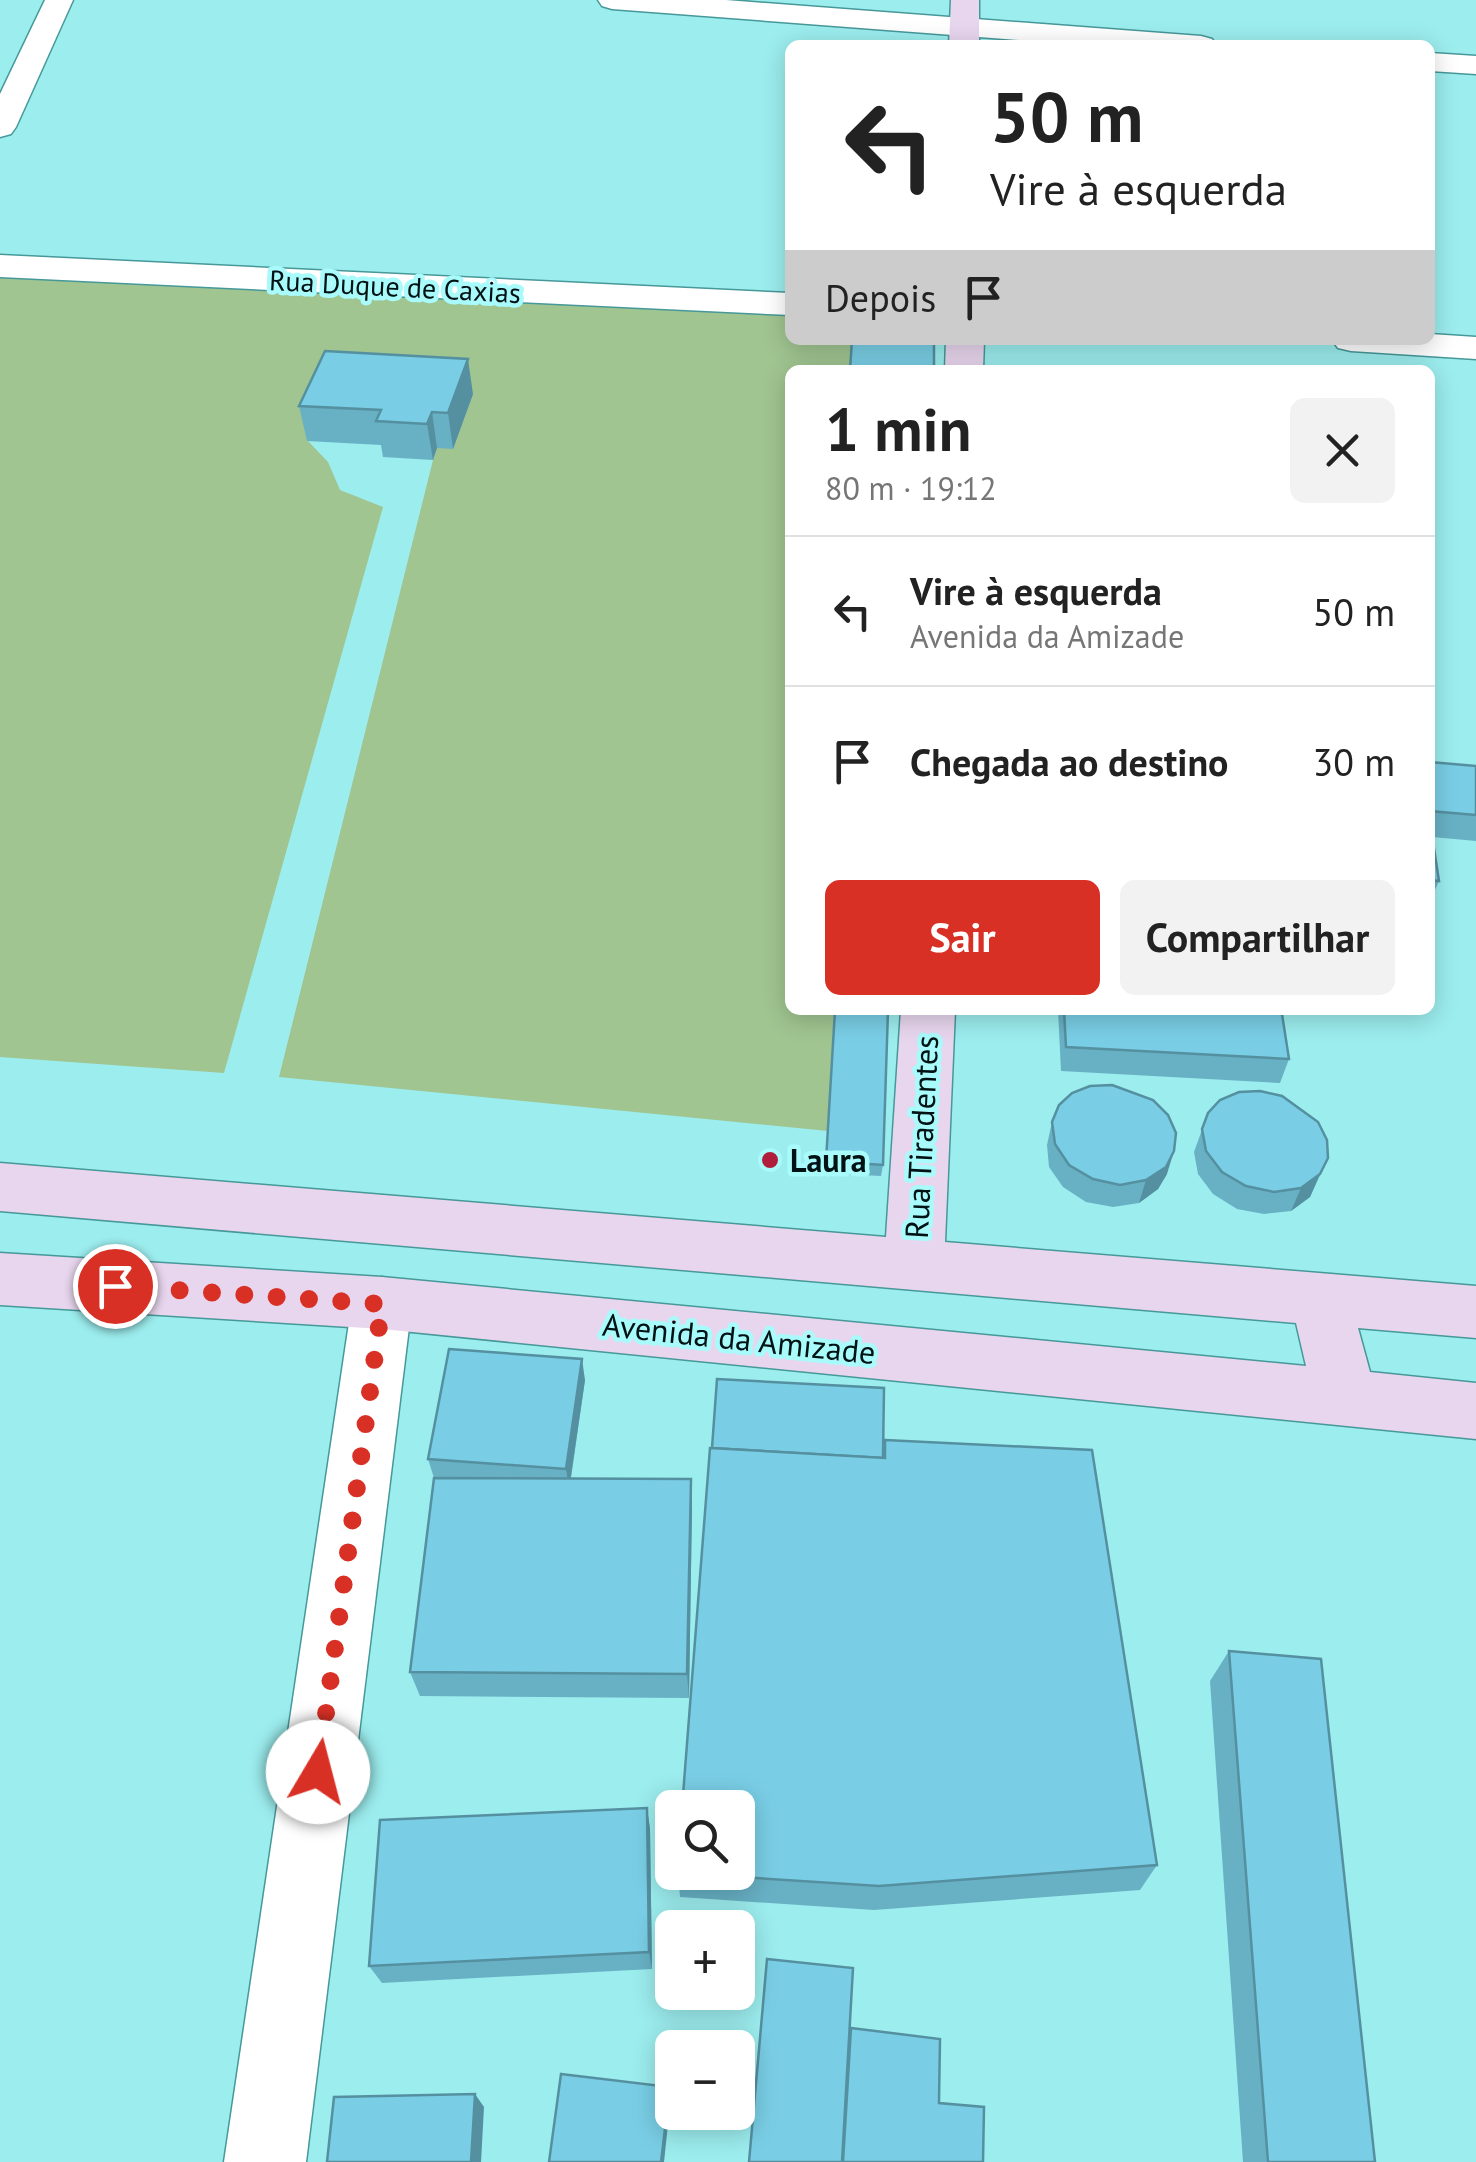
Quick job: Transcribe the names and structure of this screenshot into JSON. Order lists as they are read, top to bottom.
{
  "streets": {
    "main road": ["Rua Tiradentes", "Avenida da Amizade"],
    "street": ["Rua Duque de Caxias"]
  },
  "places": ["Laura"],
  "page": {
    "turn": ["50 m", "Vire à esquerda"],
    "then": "Depois",
    "heading": ["1 min", "80 m · 19:12"],
    "list": [
      {
        "name": "Vire à esquerda",
        "note": "Avenida da Amizade",
        "value": "50 m"
      },
      {
        "name": "Chegada ao destino",
        "value": "30 m"
      }
    ],
    "buttons": ["Sair", "Compartilhar"],
    "map_buttons": ["+", "−"]
  }
}
